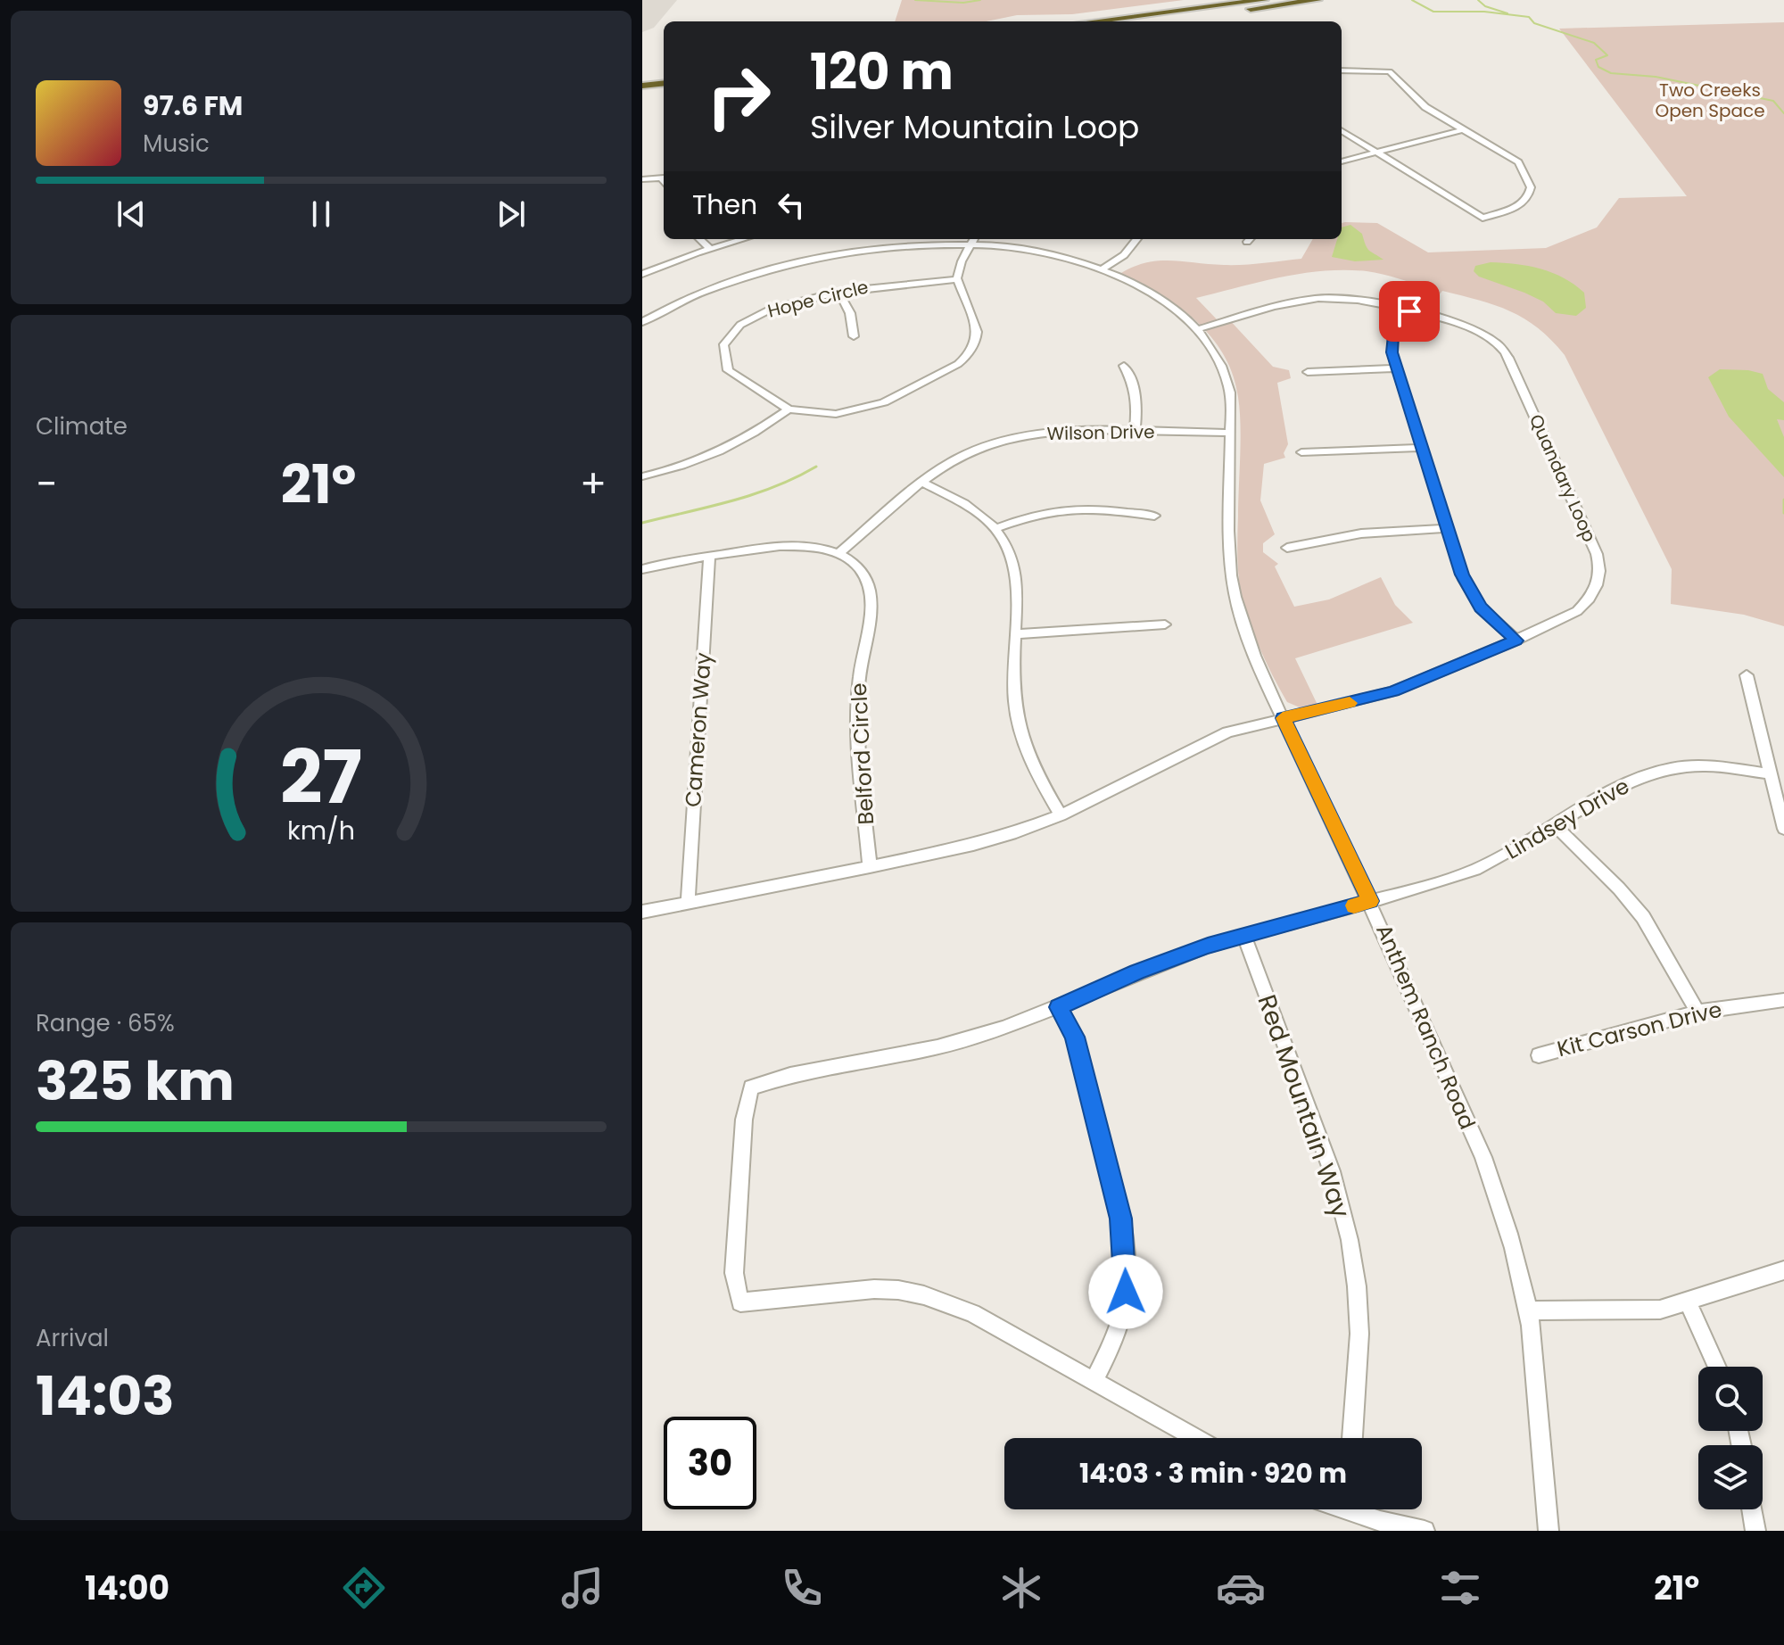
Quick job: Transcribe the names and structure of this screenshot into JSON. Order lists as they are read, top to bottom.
{
  "streets": {
    "street": [
      "Hope Circle",
      "Wilson Drive",
      "Quandary Loop",
      "Cameron Way",
      "Belford Circle",
      "Lindsey Drive",
      "Anthem Ranch Road",
      "Kit Carson Drive",
      "Red Mountain Way"
    ]
  },
  "crossings": [
    ["Wilson Drive", "Belford Circle"],
    ["Wilson Drive", "Anthem Ranch Road"],
    ["Quandary Loop", "Anthem Ranch Road"],
    ["Cameron Way", "Belford Circle"],
    ["Lindsey Drive", "Anthem Ranch Road"],
    ["Lindsey Drive", "Red Mountain Way"]
  ],
  "parks": ["Two Creeks Open Space"],
  "page": {
    "turn": ["120 m", "Silver Mountain Loop"],
    "song": ["97.6 FM", "Music"],
    "then": "Then",
    "tile": [
      "Climate",
      ["Range · 65%", "325 km"],
      ["Arrival", "14:03"]
    ],
    "heat": ["−", "21°", "+"],
    "limit": "30",
    "trip": "14:03 · 3 min · 920 m",
    "tabs": ["14:00", "21°"],
    "gauge": ["27", "km/h"]
  }
}
